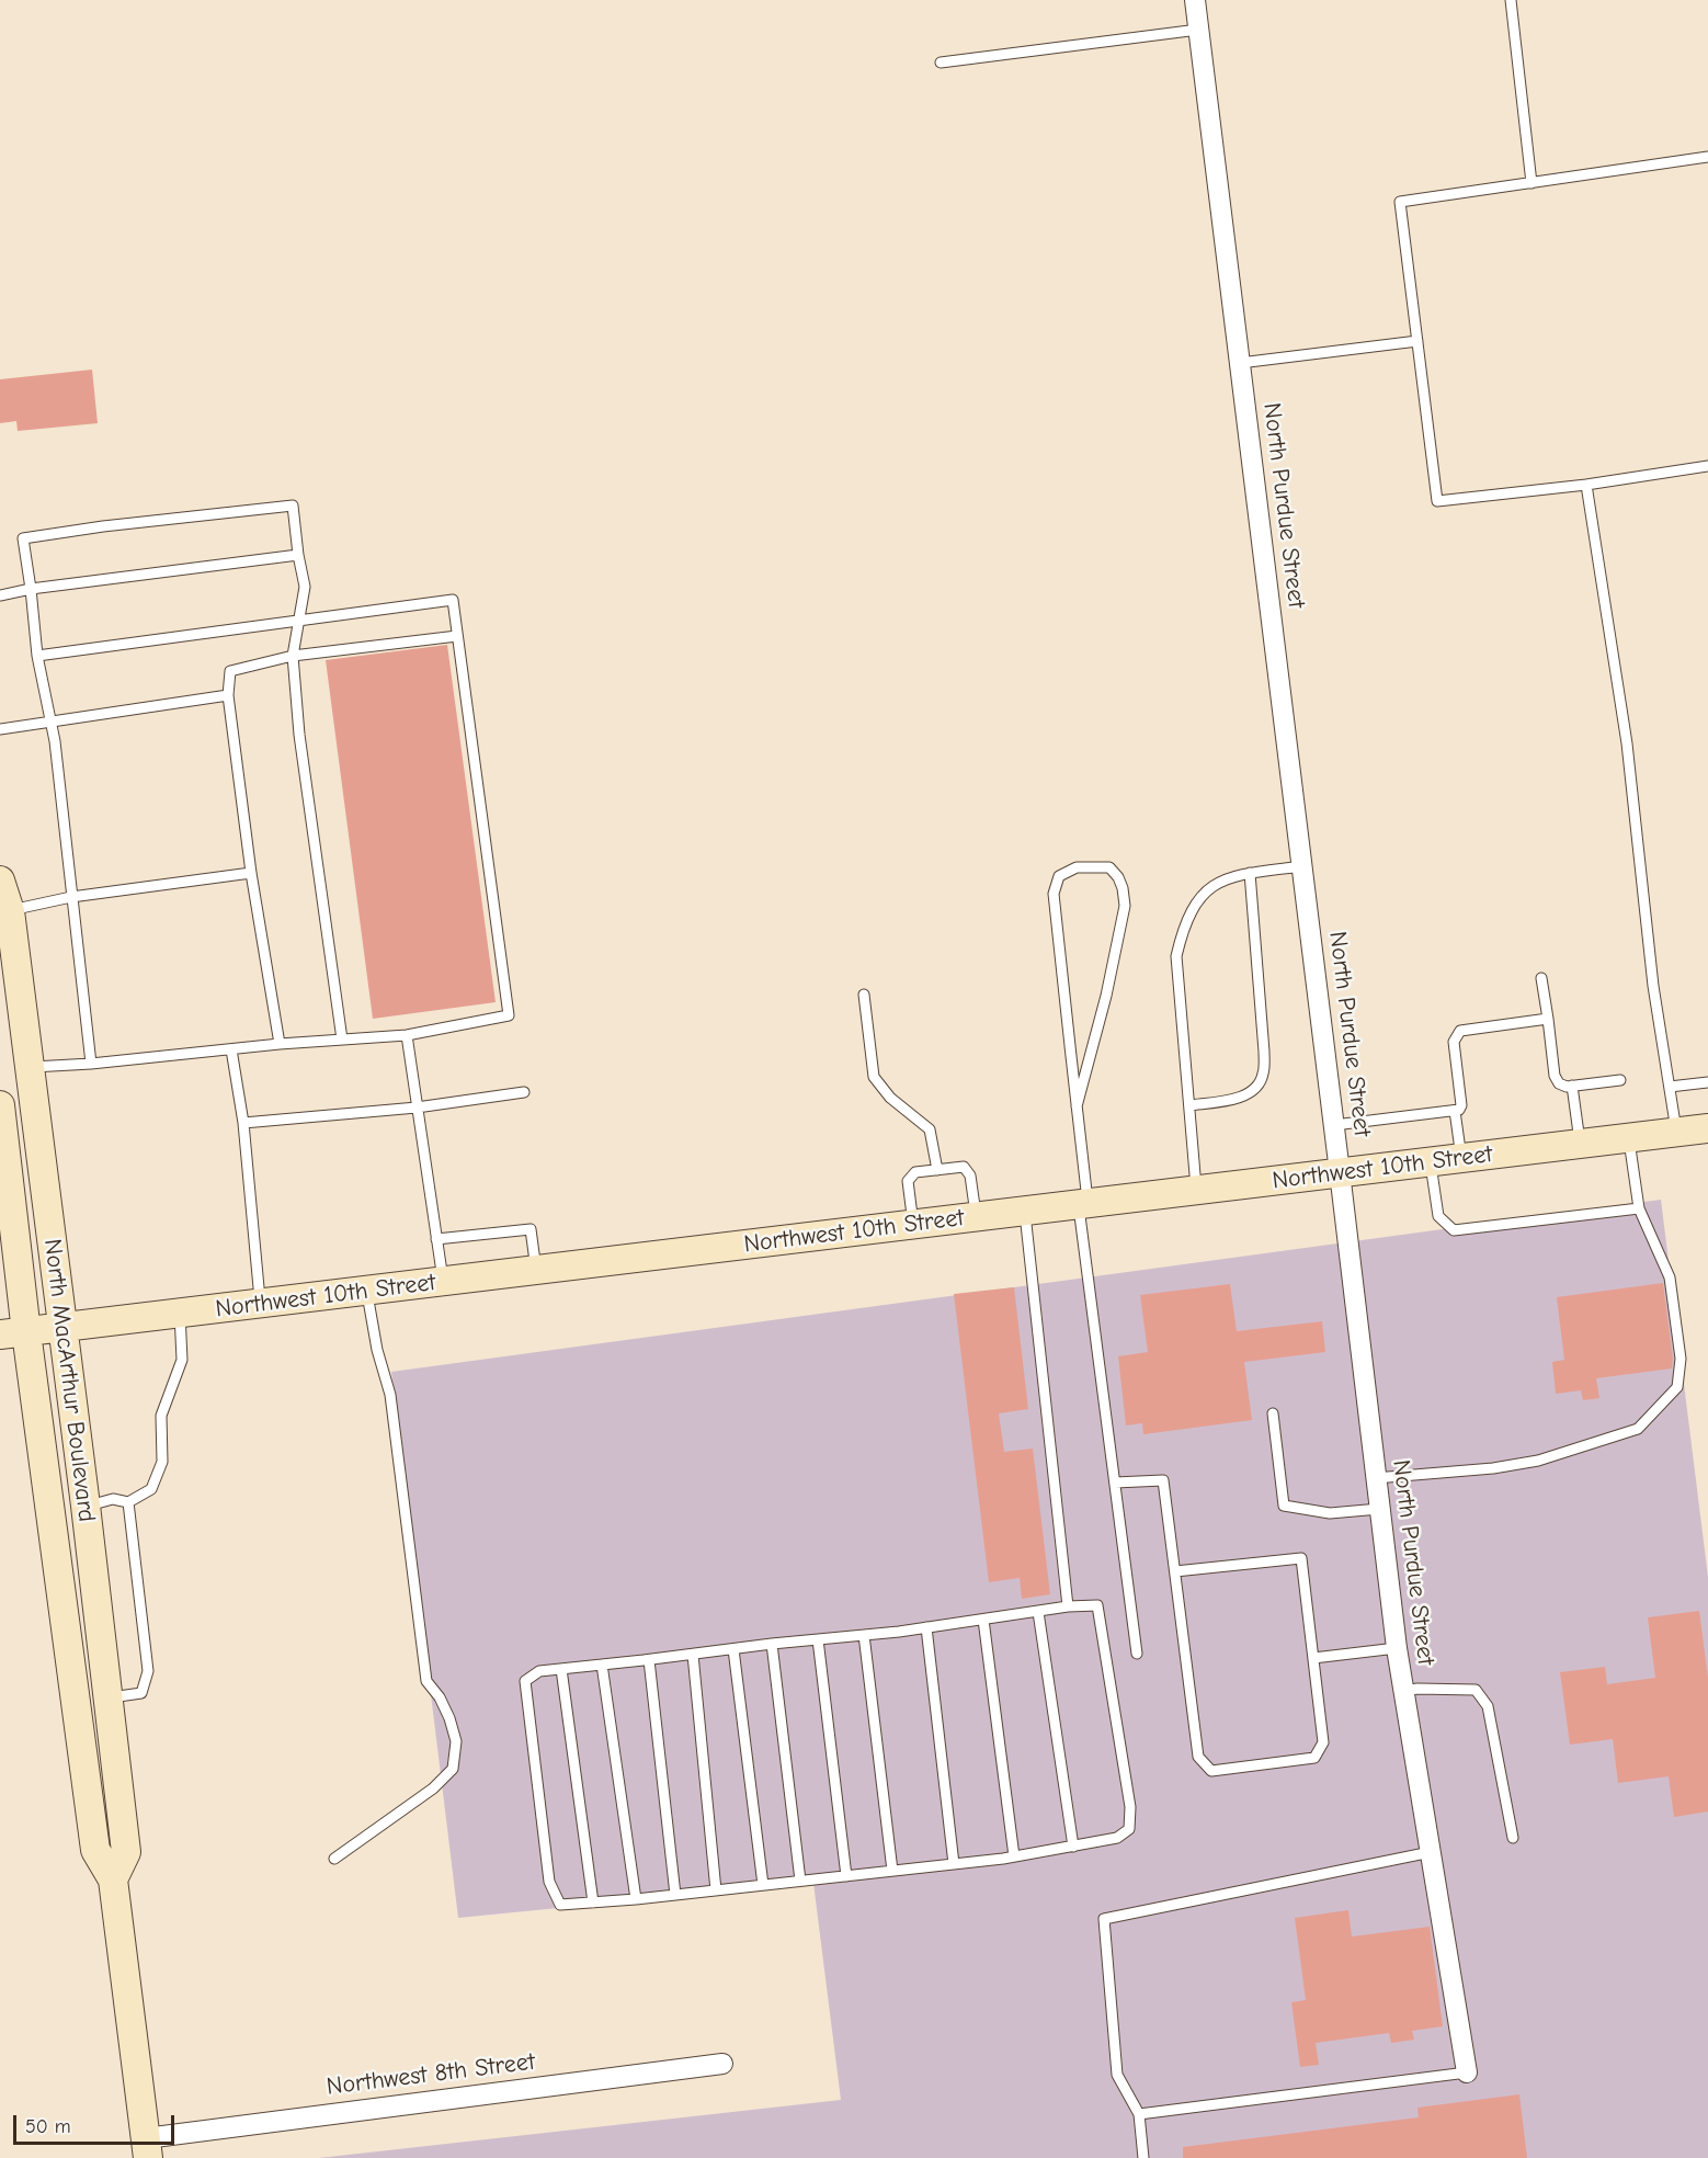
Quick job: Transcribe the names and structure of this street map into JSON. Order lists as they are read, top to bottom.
{
  "streets": {
    "main road": ["Northwest 10th Street", "North MacArthur Boulevard"],
    "street": ["North Purdue Street", "Northwest 8th Street"]
  },
  "crossings": [
    ["North Purdue Street", "Northwest 10th Street"],
    ["Northwest 10th Street", "North MacArthur Boulevard"],
    ["North MacArthur Boulevard", "Northwest 8th Street"]
  ],
  "scale_bar": "50 m"
}
